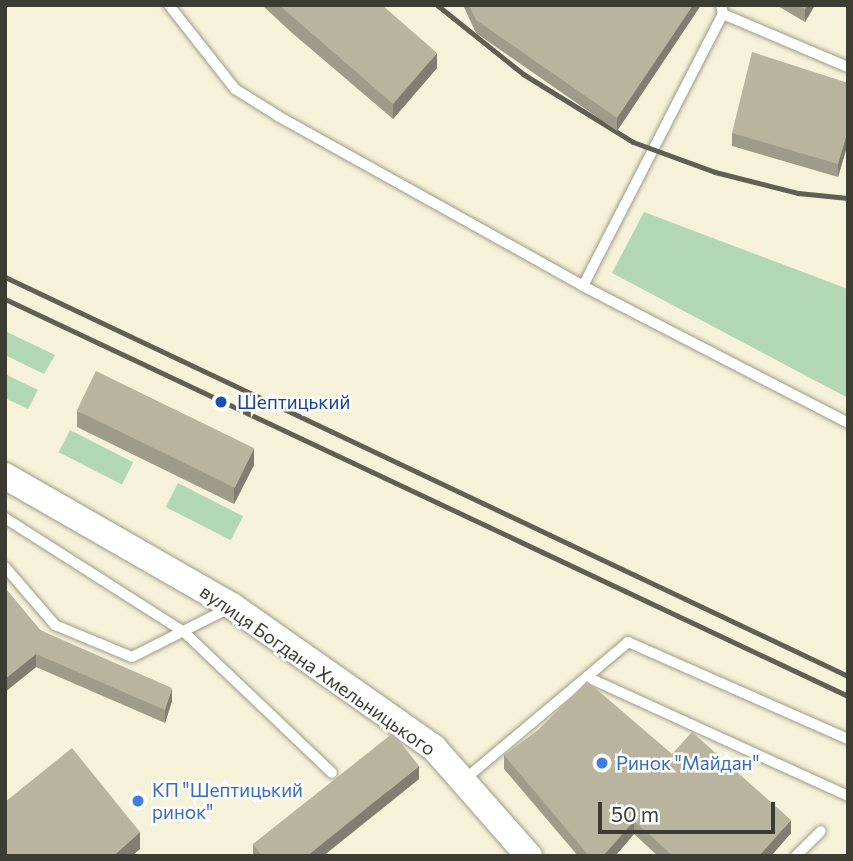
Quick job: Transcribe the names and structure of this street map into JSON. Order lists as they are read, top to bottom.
{
  "streets": {
    "street": ["вулиця Богдана Хмельницького"]
  },
  "places": ["Шептицький", "Ринок \"Майдан\"", "КП \"Шептицький ринок\""],
  "scale_bar": "50 m"
}
